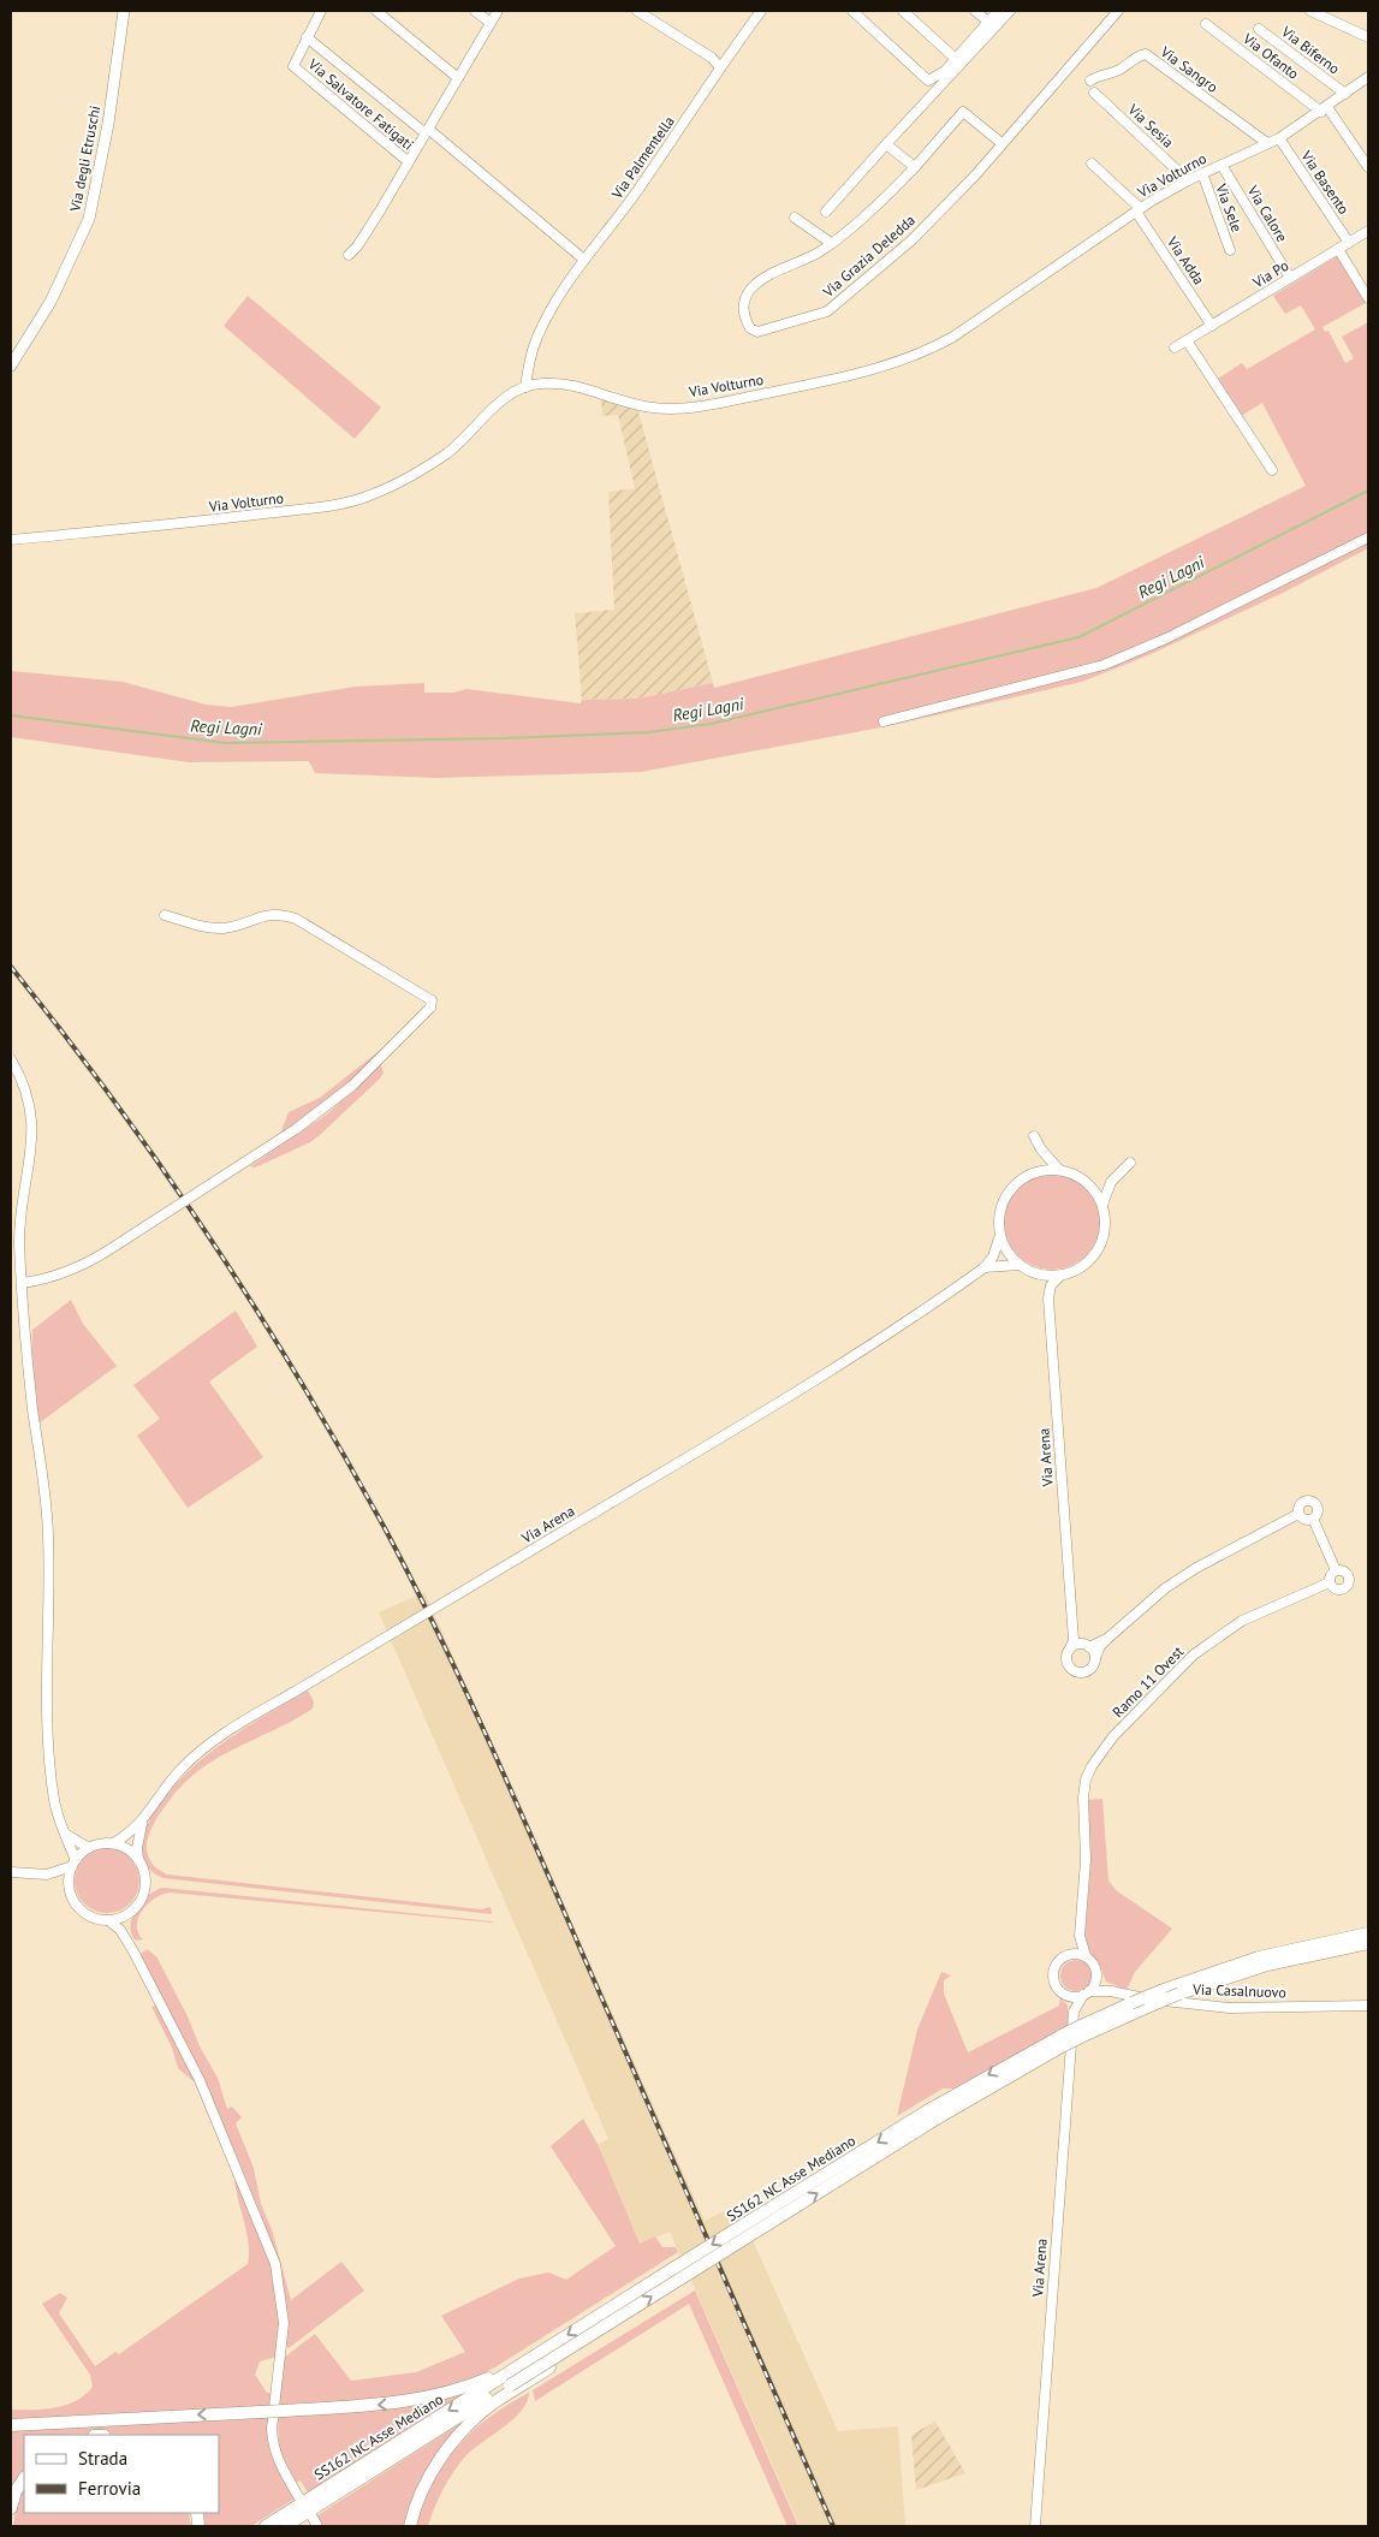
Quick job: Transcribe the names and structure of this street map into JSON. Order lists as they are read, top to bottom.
{
  "streets": {
    "highway": ["SS162 NC Asse Mediano"],
    "main road": ["Via degli Etruschi"],
    "street": [
      "Via Biferno",
      "Via Ofanto",
      "Via Sangro",
      "Via Salvatore Fatigati",
      "Via Sesia",
      "Via Palmentella",
      "Via Volturno",
      "Via Basento",
      "Via Sele",
      "Via Calore",
      "Via Grazia Deledda",
      "Via Adda",
      "Via Po",
      "Via Arena",
      "Ramo 11 Ovest",
      "Via Casalnuovo"
    ]
  },
  "crossings": [
    ["Via Biferno", "Via Volturno"],
    ["Via Ofanto", "Via Volturno"],
    ["Via Sangro", "Via Volturno"],
    ["Via Sesia", "Via Volturno"],
    ["Via Palmentella", "Via Volturno"],
    ["Via Volturno", "Via Basento"],
    ["Via Volturno", "Via Sele"],
    ["Via Volturno", "Via Calore"],
    ["Via Volturno", "Via Adda"],
    ["Via Basento", "Via Po"],
    ["Via Calore", "Via Po"],
    ["Via Adda", "Via Po"],
    ["Via Arena", "Via Casalnuovo"]
  ],
  "water": ["Regi Lagni"],
  "legend": ["Strada", "Ferrovia"]
}
